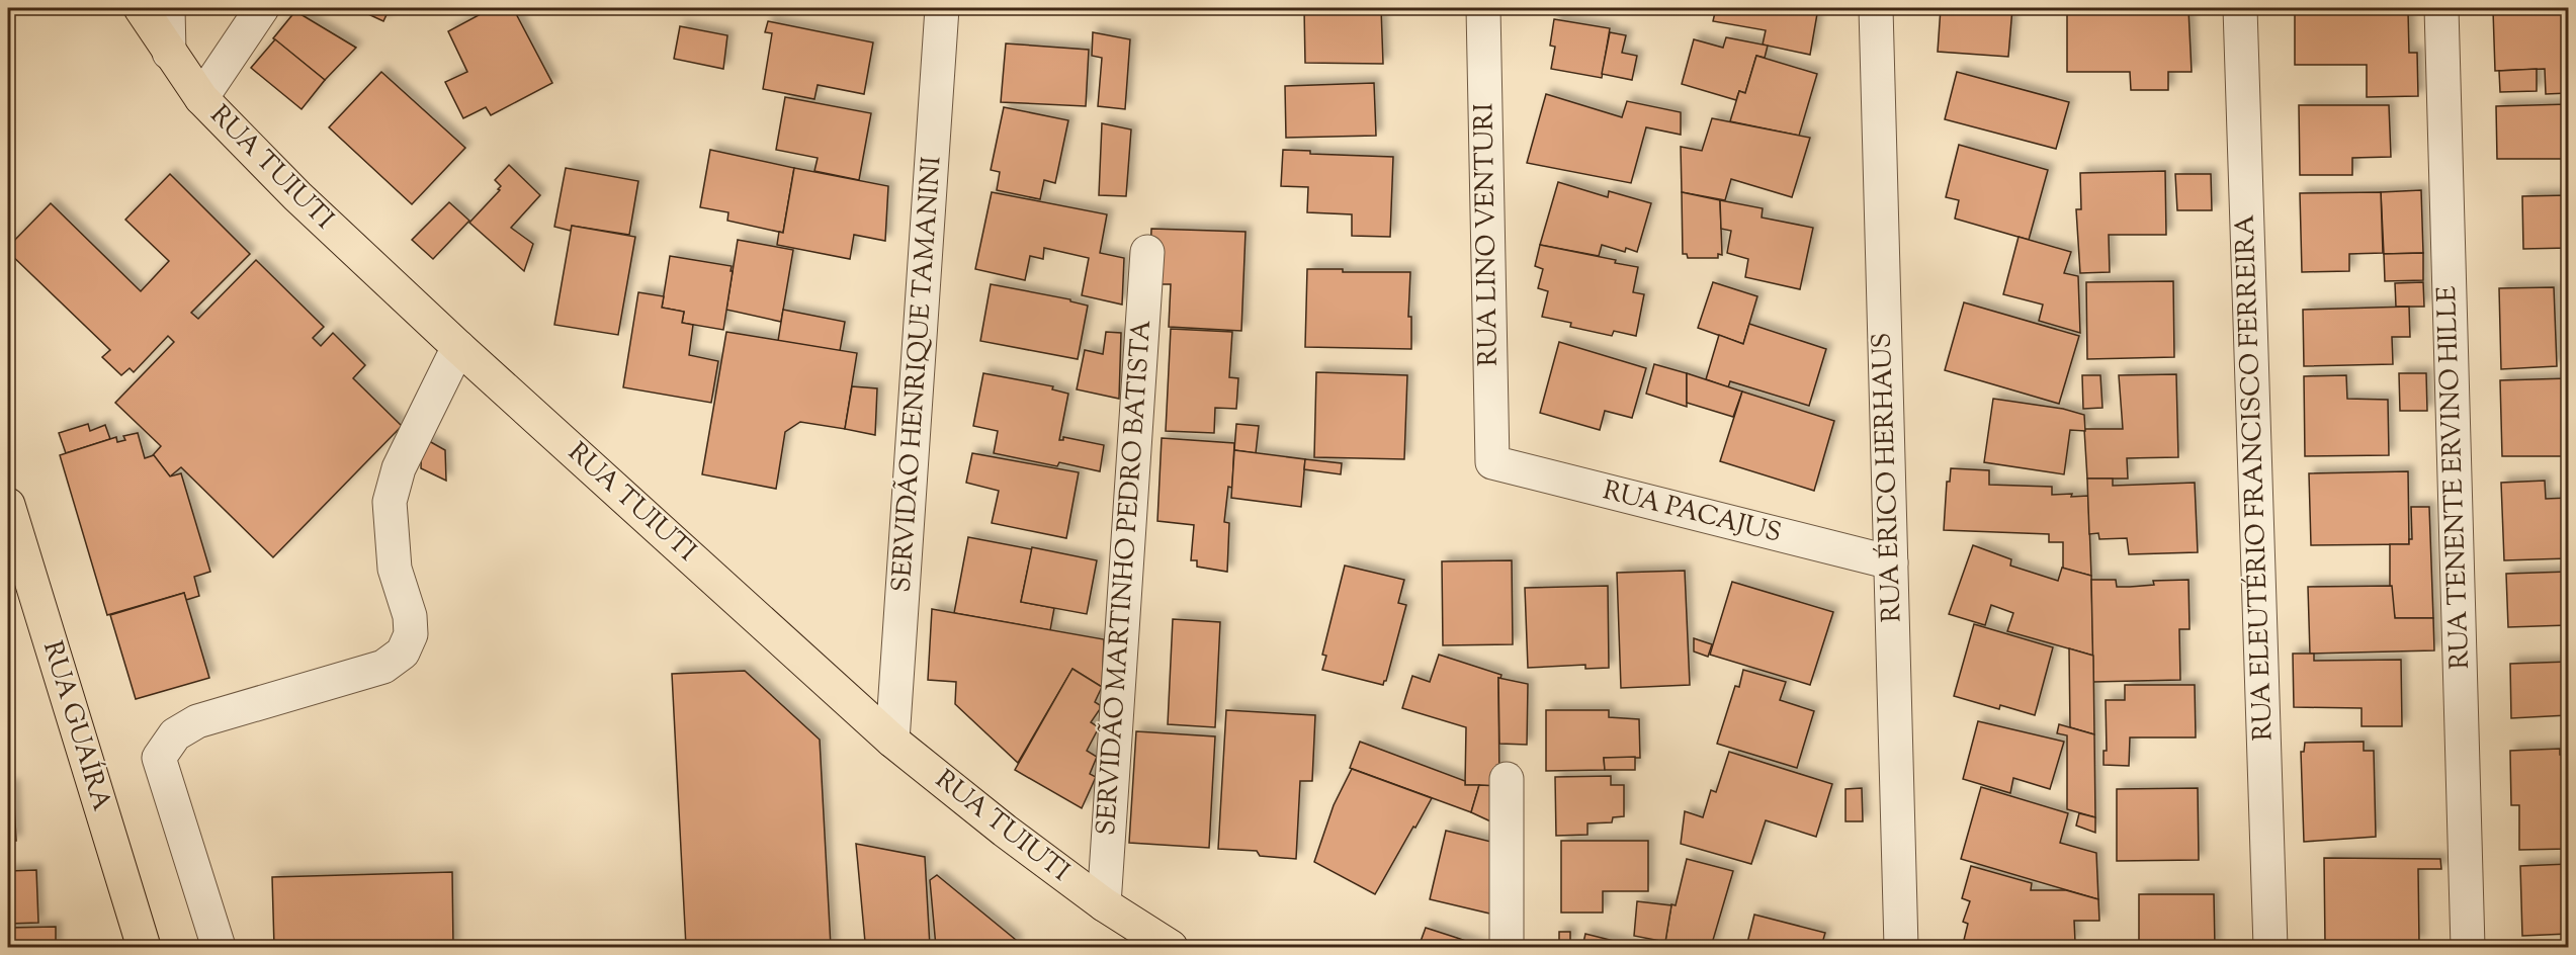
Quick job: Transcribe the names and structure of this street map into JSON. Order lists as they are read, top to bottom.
{
  "streets": {
    "main road": ["RUA TUIUTI", "RUA GUAÍRA"],
    "street": [
      "RUA LINO VENTURI",
      "SERVIDÃO HENRIQUE TAMANINI",
      "RUA ÉRICO HERHAUS",
      "RUA ELEUTÉRIO FRANCISCO FERREIRA",
      "RUA TENENTE ERVINO HILLE",
      "RUA PACAJUS",
      "SERVIDÃO MARTINHO PEDRO BATISTA"
    ]
  },
  "crossings": [
    ["RUA TUIUTI", "SERVIDÃO HENRIQUE TAMANINI"],
    ["RUA TUIUTI", "SERVIDÃO MARTINHO PEDRO BATISTA"],
    ["RUA LINO VENTURI", "RUA PACAJUS"],
    ["RUA ÉRICO HERHAUS", "RUA PACAJUS"]
  ]
}
